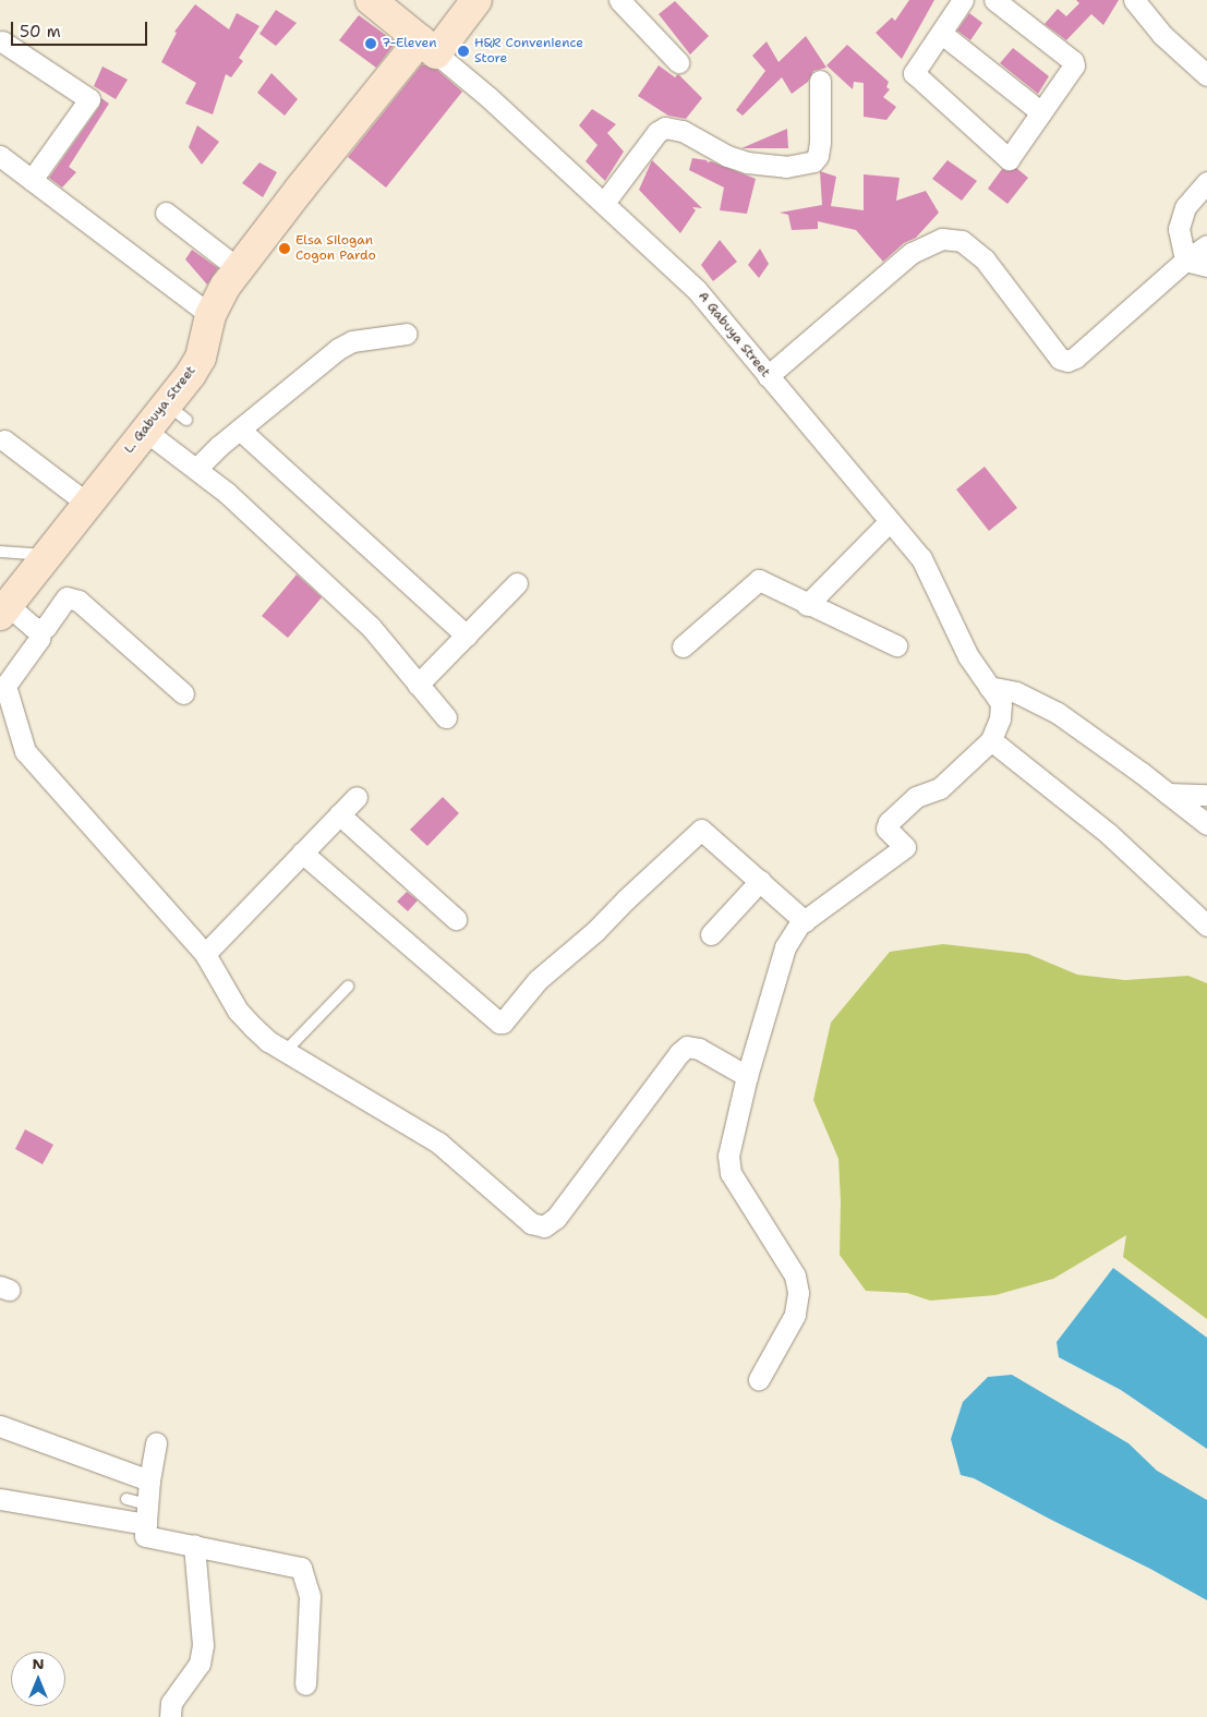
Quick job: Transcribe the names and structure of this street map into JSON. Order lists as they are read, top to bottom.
{
  "streets": {
    "street": ["A Gabuya Street", "L. Gabuya Street"]
  },
  "crossings": [
    ["A Gabuya Street", "L. Gabuya Street"]
  ],
  "places": ["7-Eleven", "H&R Convenience Store", "Elsa Silogan Cogon Pardo"],
  "scale_bar": "50 m",
  "north": "top"
}
